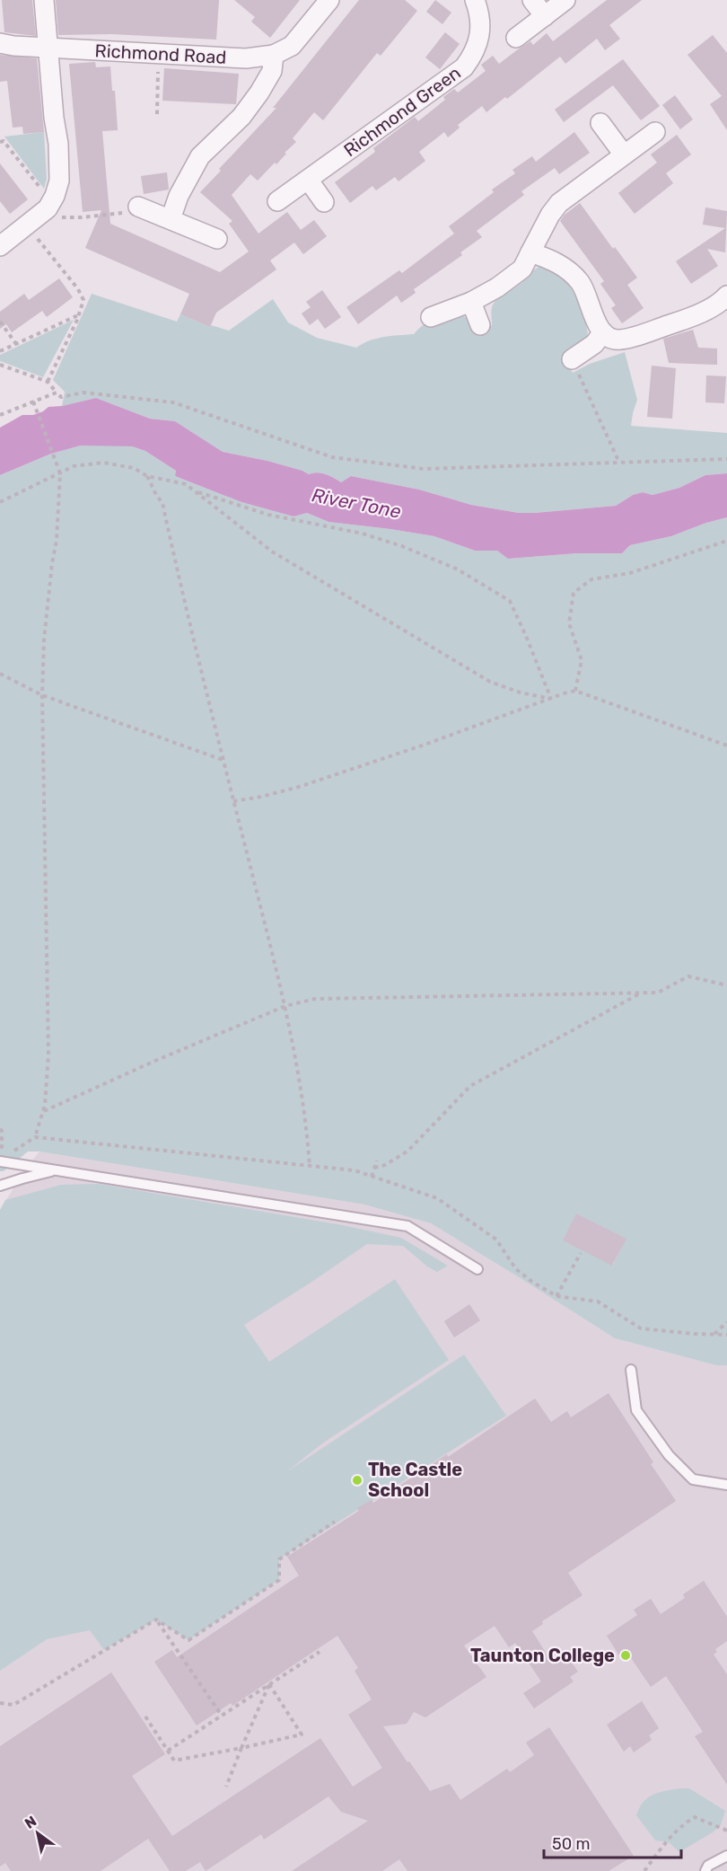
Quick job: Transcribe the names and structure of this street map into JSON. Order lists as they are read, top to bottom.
{
  "streets": {
    "street": ["Richmond Road", "Richmond Green"]
  },
  "water": ["River Tone"],
  "places": ["The Castle School", "Taunton College"],
  "scale_bar": "50 m",
  "north": "top left"
}
